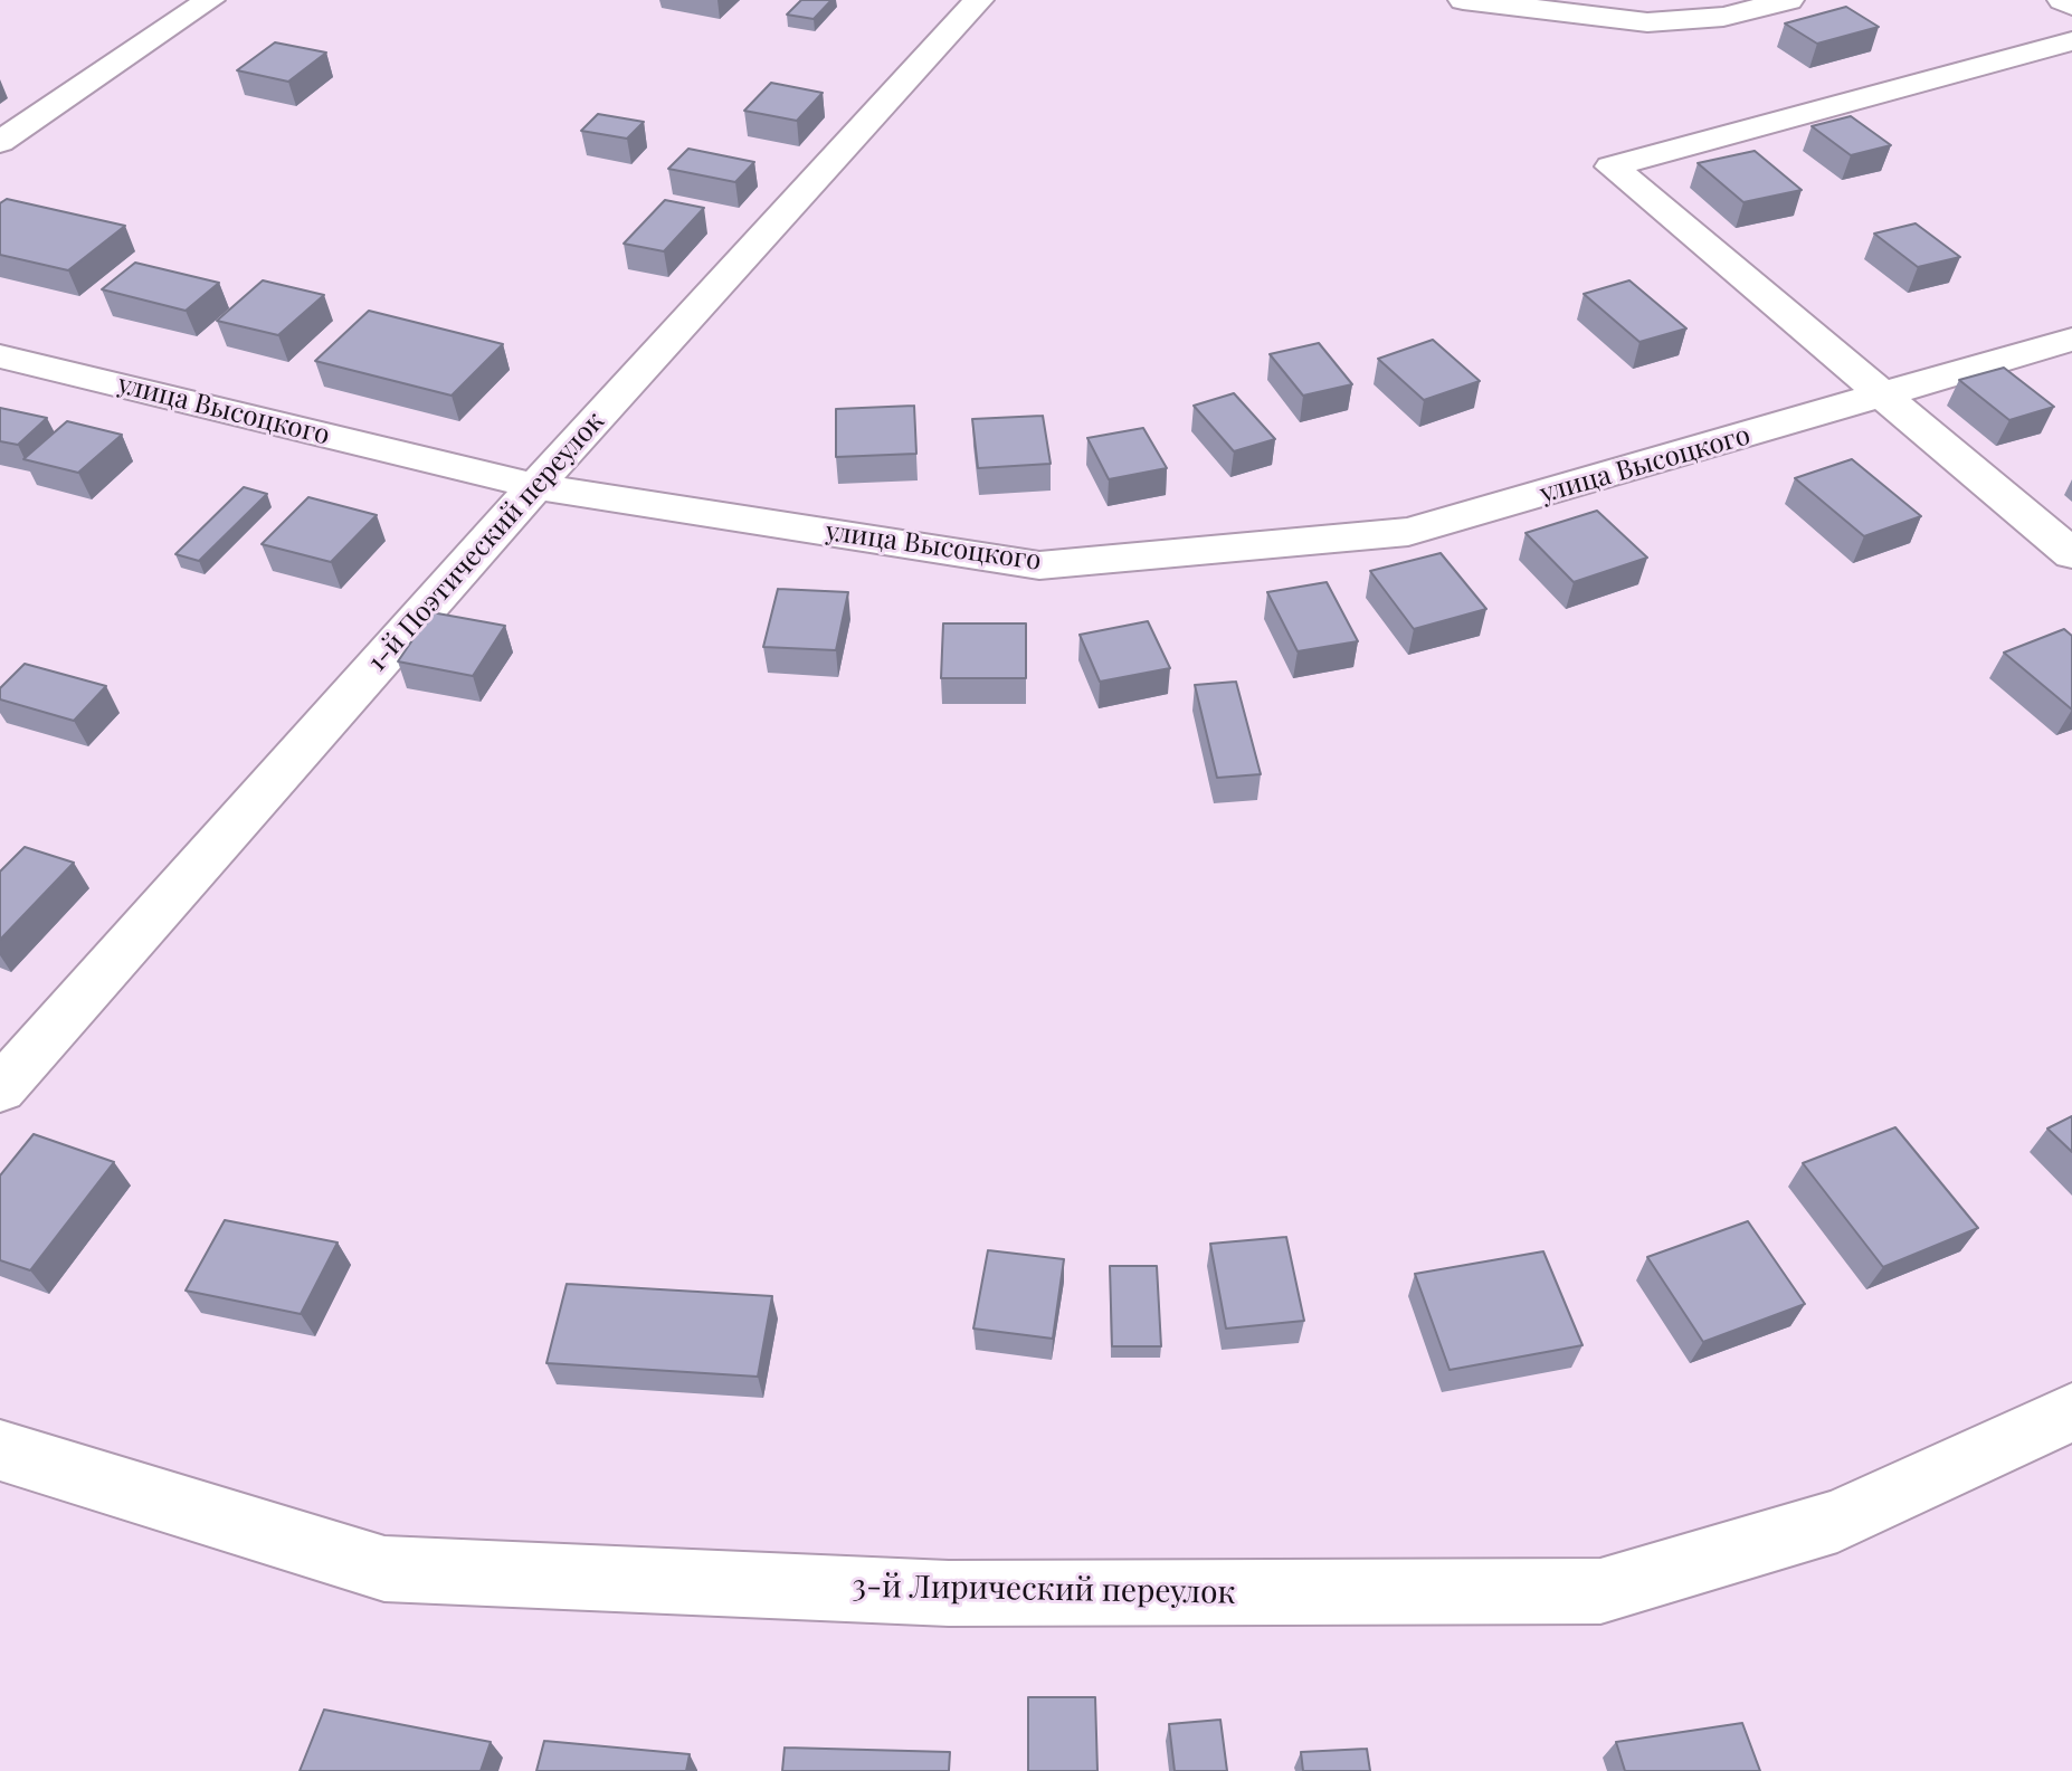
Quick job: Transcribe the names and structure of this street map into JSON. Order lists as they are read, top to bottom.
{
  "streets": {
    "street": ["улица Высоцкого", "1-й Поэтический переулок", "3-й Лирический переулок"]
  },
  "crossings": [
    ["улица Высоцкого", "1-й Поэтический переулок"]
  ]
}
